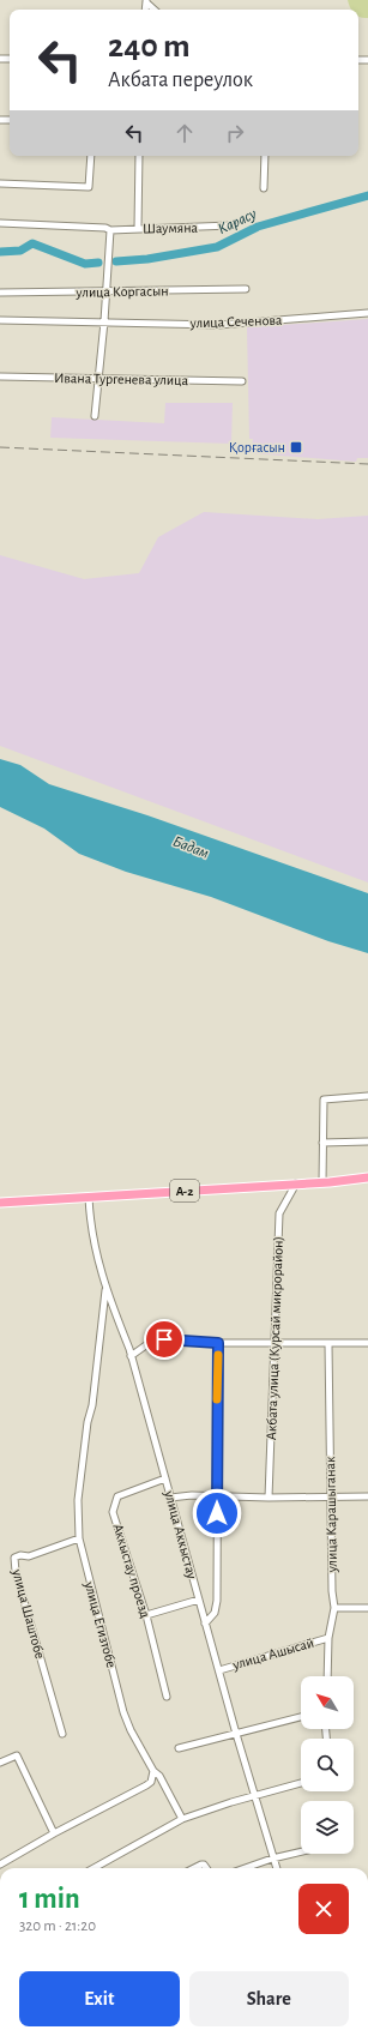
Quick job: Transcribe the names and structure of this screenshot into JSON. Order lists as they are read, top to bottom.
{
  "streets": {
    "highway": ["A-2"],
    "street": [
      "Шаумяна",
      "улица Коргасын",
      "улица Сеченова",
      "Ивана Тургенева улица",
      "Акбата улица (Курсай микрорайон)",
      "улица Карашыганак",
      "улица Аккыстау",
      "Аккыстау проезд",
      "улица Шаштобе",
      "улица Егизтобе",
      "улица Ашысай"
    ]
  },
  "crossings": [
    ["A-2", "Акбата улица (Курсай микрорайон)"],
    ["A-2", "улица Аккыстау"],
    ["улица Карашыганак", "улица Ашысай"],
    ["улица Аккыстау", "Аккыстау проезд"],
    ["улица Аккыстау", "улица Егизтобе"],
    ["улица Аккыстау", "улица Ашысай"],
    ["улица Шаштобе", "улица Егизтобе"]
  ],
  "water": ["Карасу", "Бадам"],
  "places": {
    "transit": ["Қорғасын"]
  },
  "north": "top left",
  "page": {
    "turn": ["240 m", "Акбата переулок"],
    "heading": ["1 min", "320 m · 21:20"],
    "buttons": ["Exit", "Share"]
  }
}
